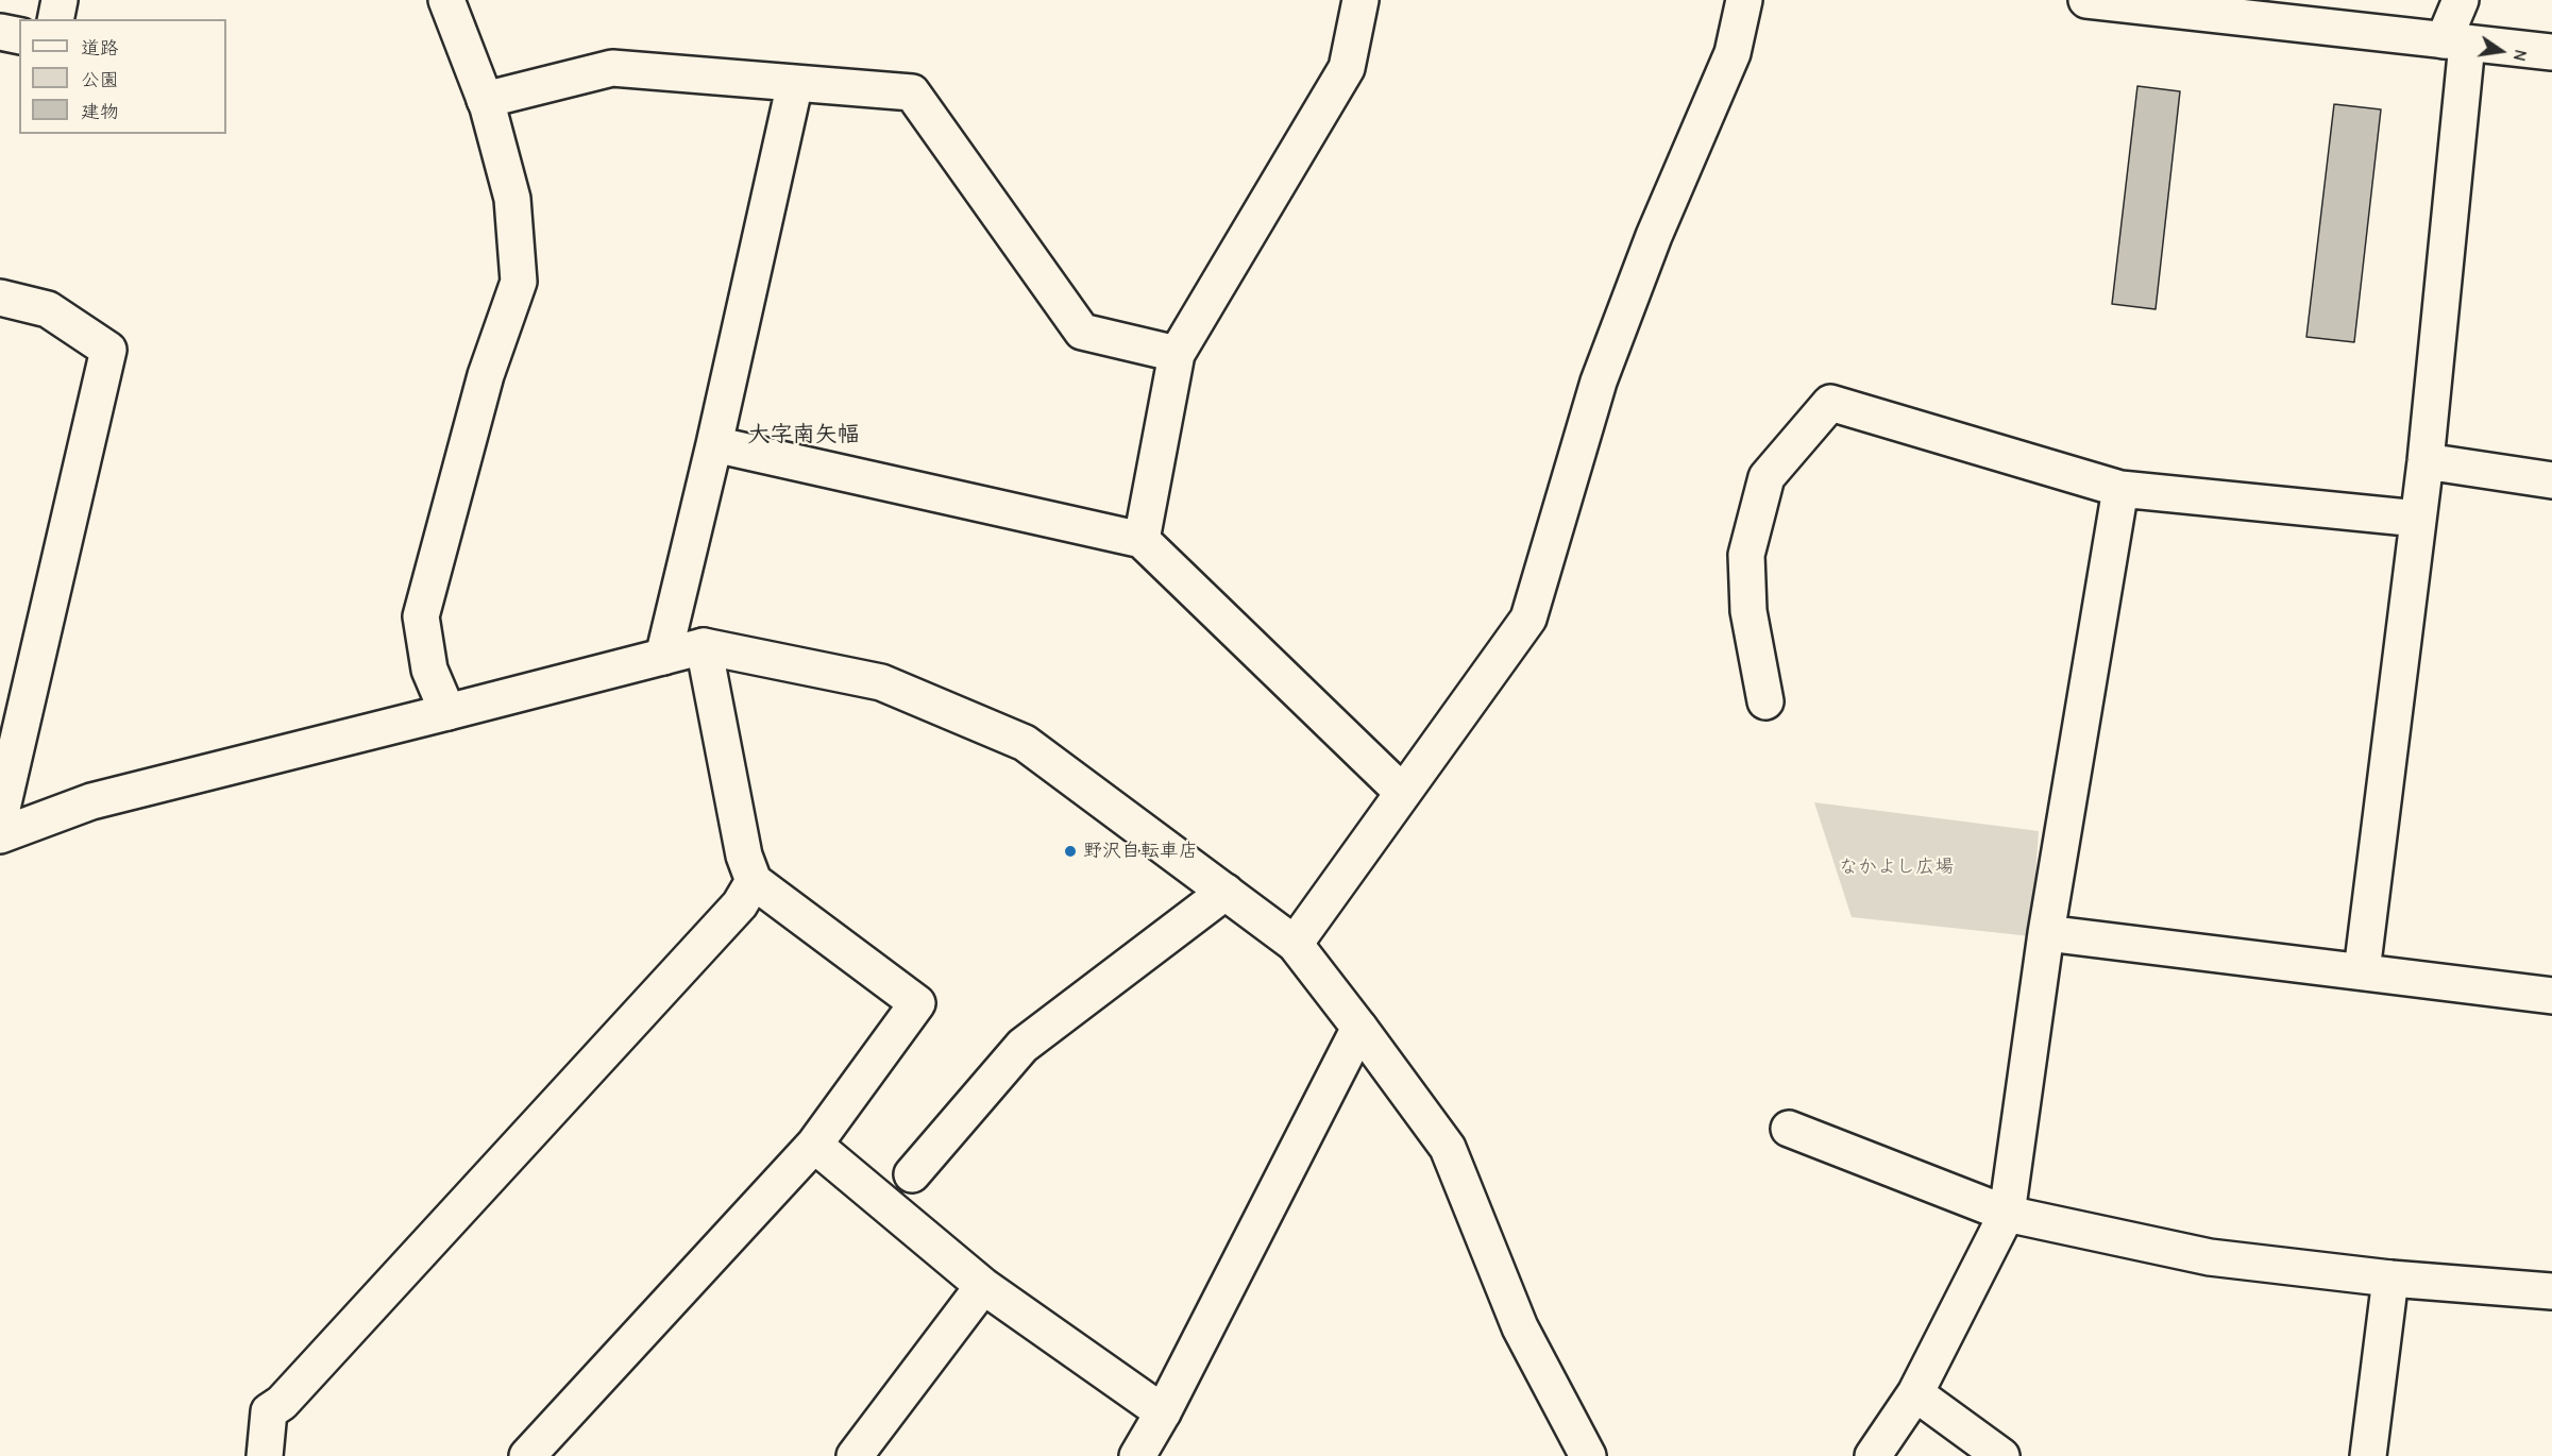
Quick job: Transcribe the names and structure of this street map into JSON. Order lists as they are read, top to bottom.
{
  "districts": ["大字南矢幅"],
  "parks": ["なかよし広場"],
  "places": ["野沢自転車店"],
  "legend": ["道路", "公園", "建物"],
  "north": "right"
}
